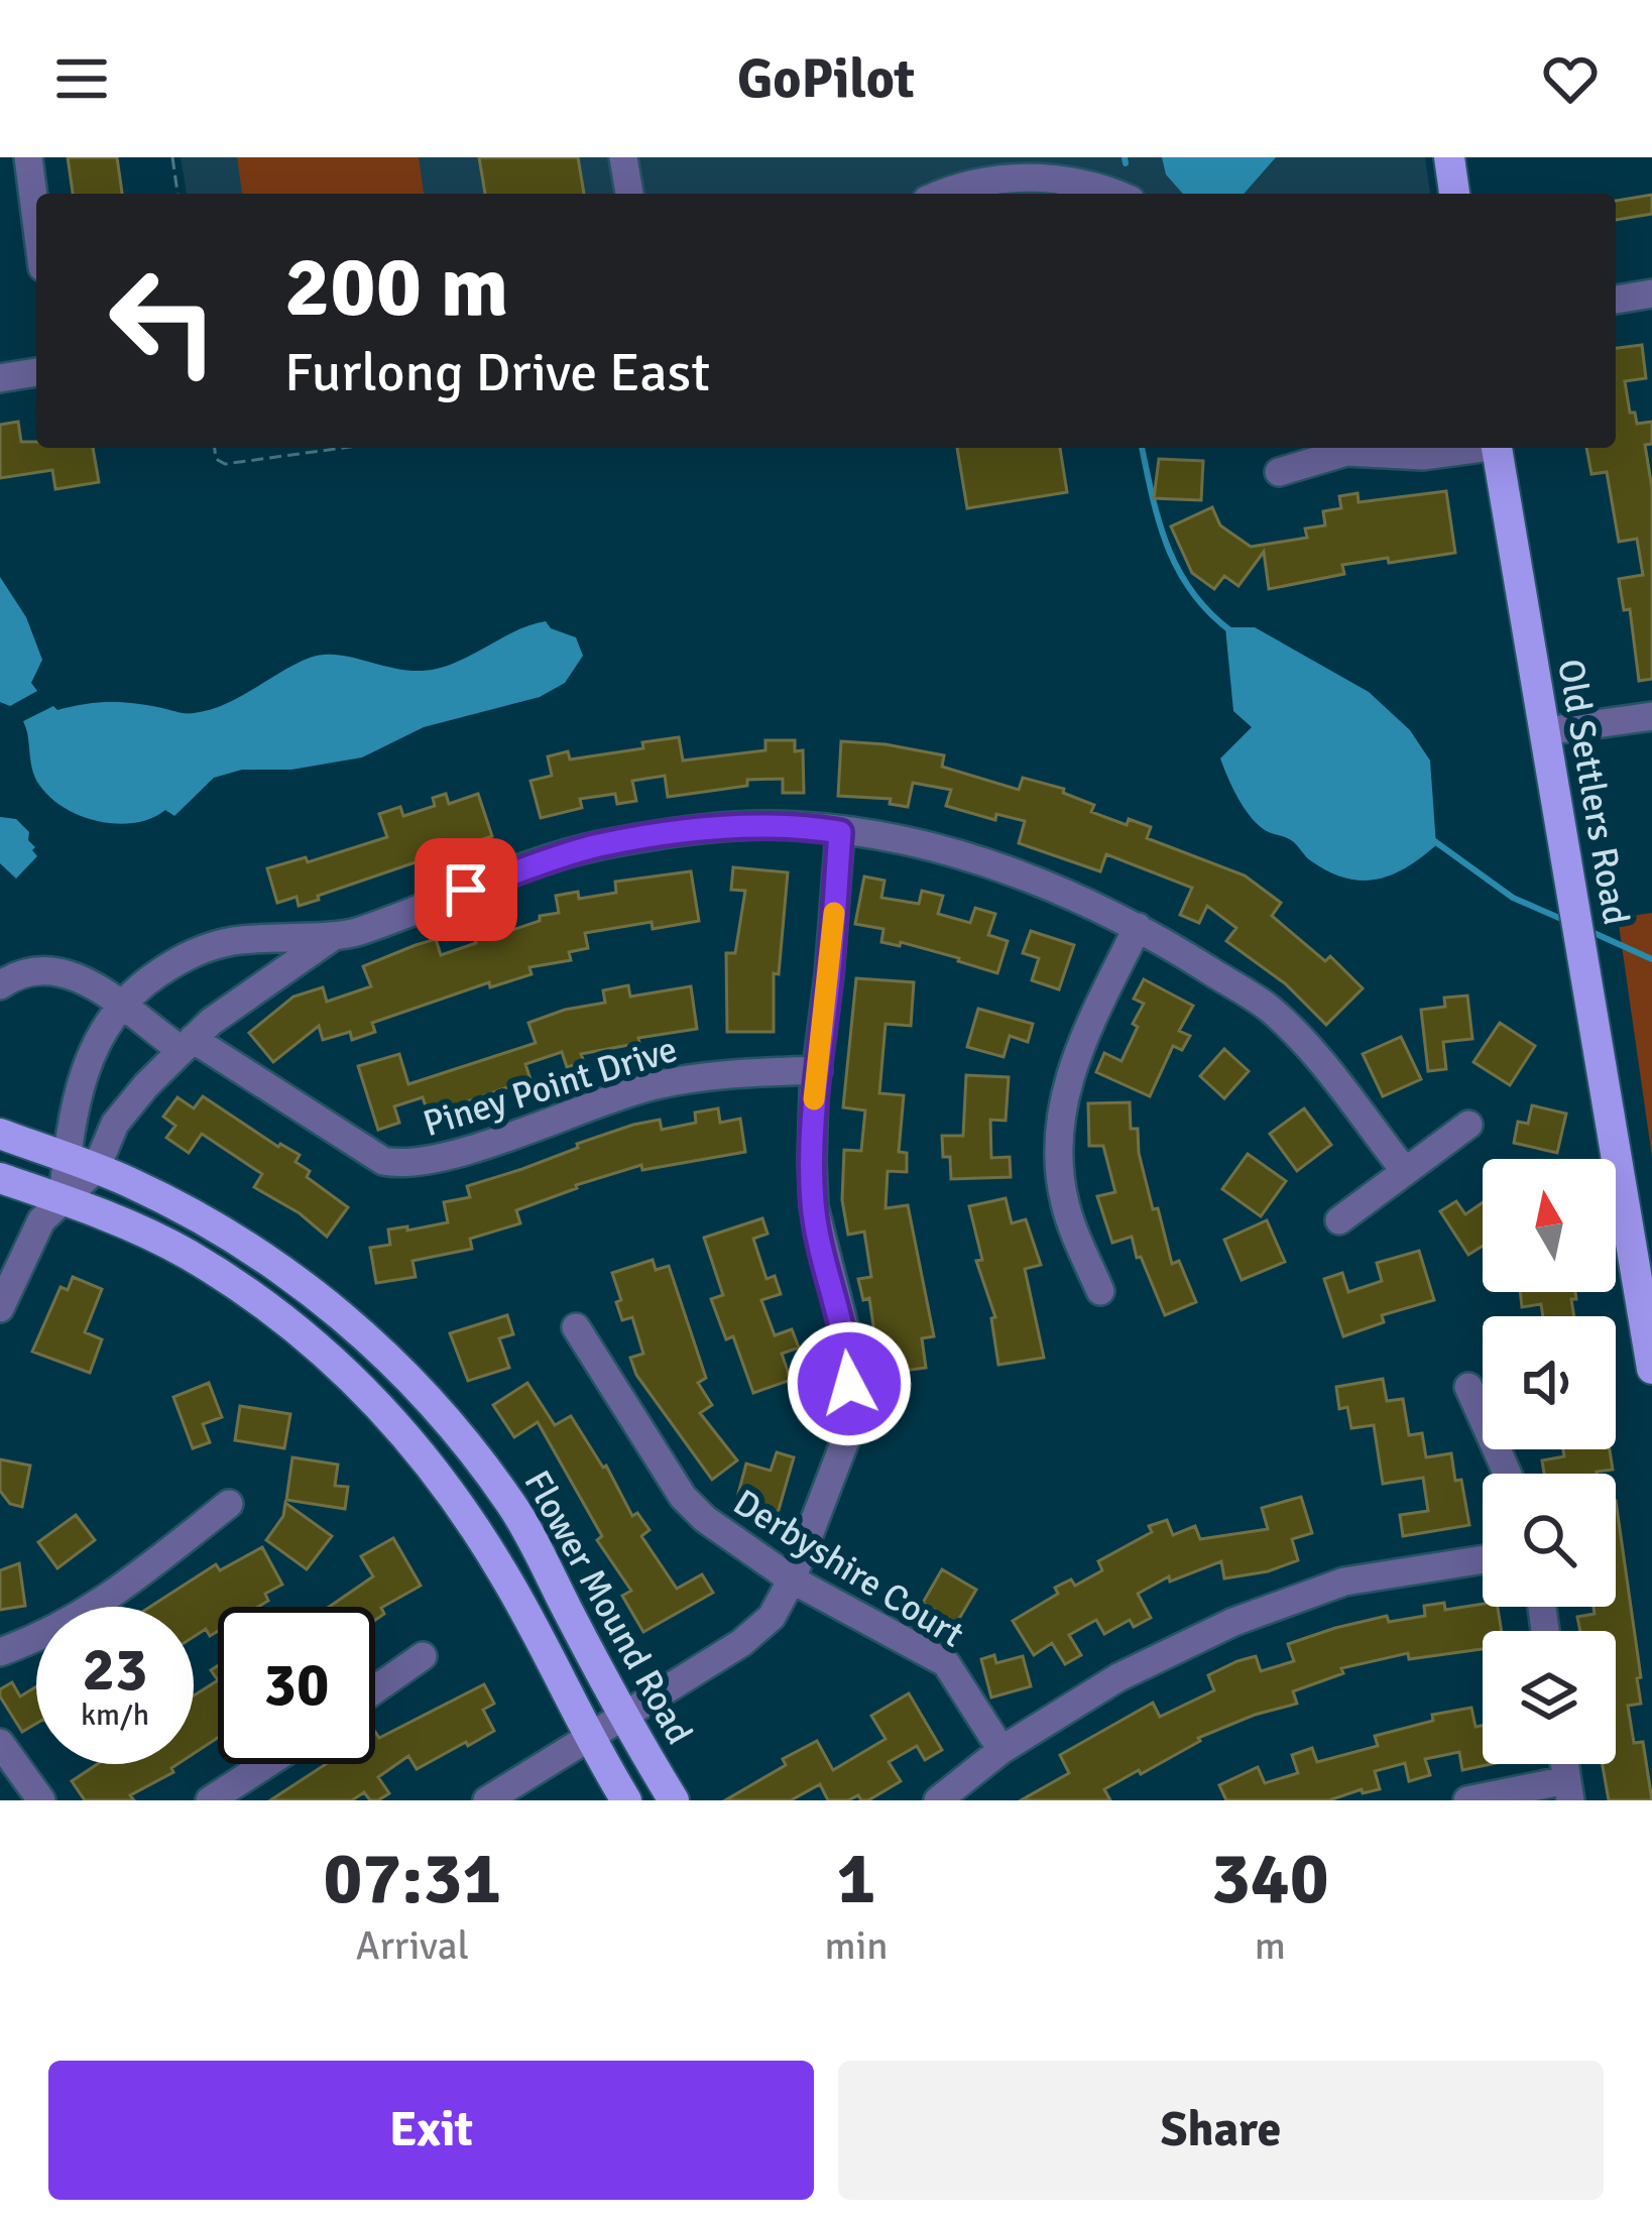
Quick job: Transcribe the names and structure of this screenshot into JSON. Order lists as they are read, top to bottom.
{
  "streets": {
    "main road": ["Old Settlers Road", "Flower Mound Road"],
    "street": ["Piney Point Drive", "Derbyshire Court"]
  },
  "north": "top",
  "page": {
    "header": "GoPilot",
    "turn": ["200 m", "Furlong Drive East"],
    "speed": "23 km/h",
    "limit": "30",
    "eta": [
      "07:31",
      "Arrival",
      "1",
      "min",
      "340",
      "m"
    ],
    "buttons": ["Exit", "Share"]
  }
}
